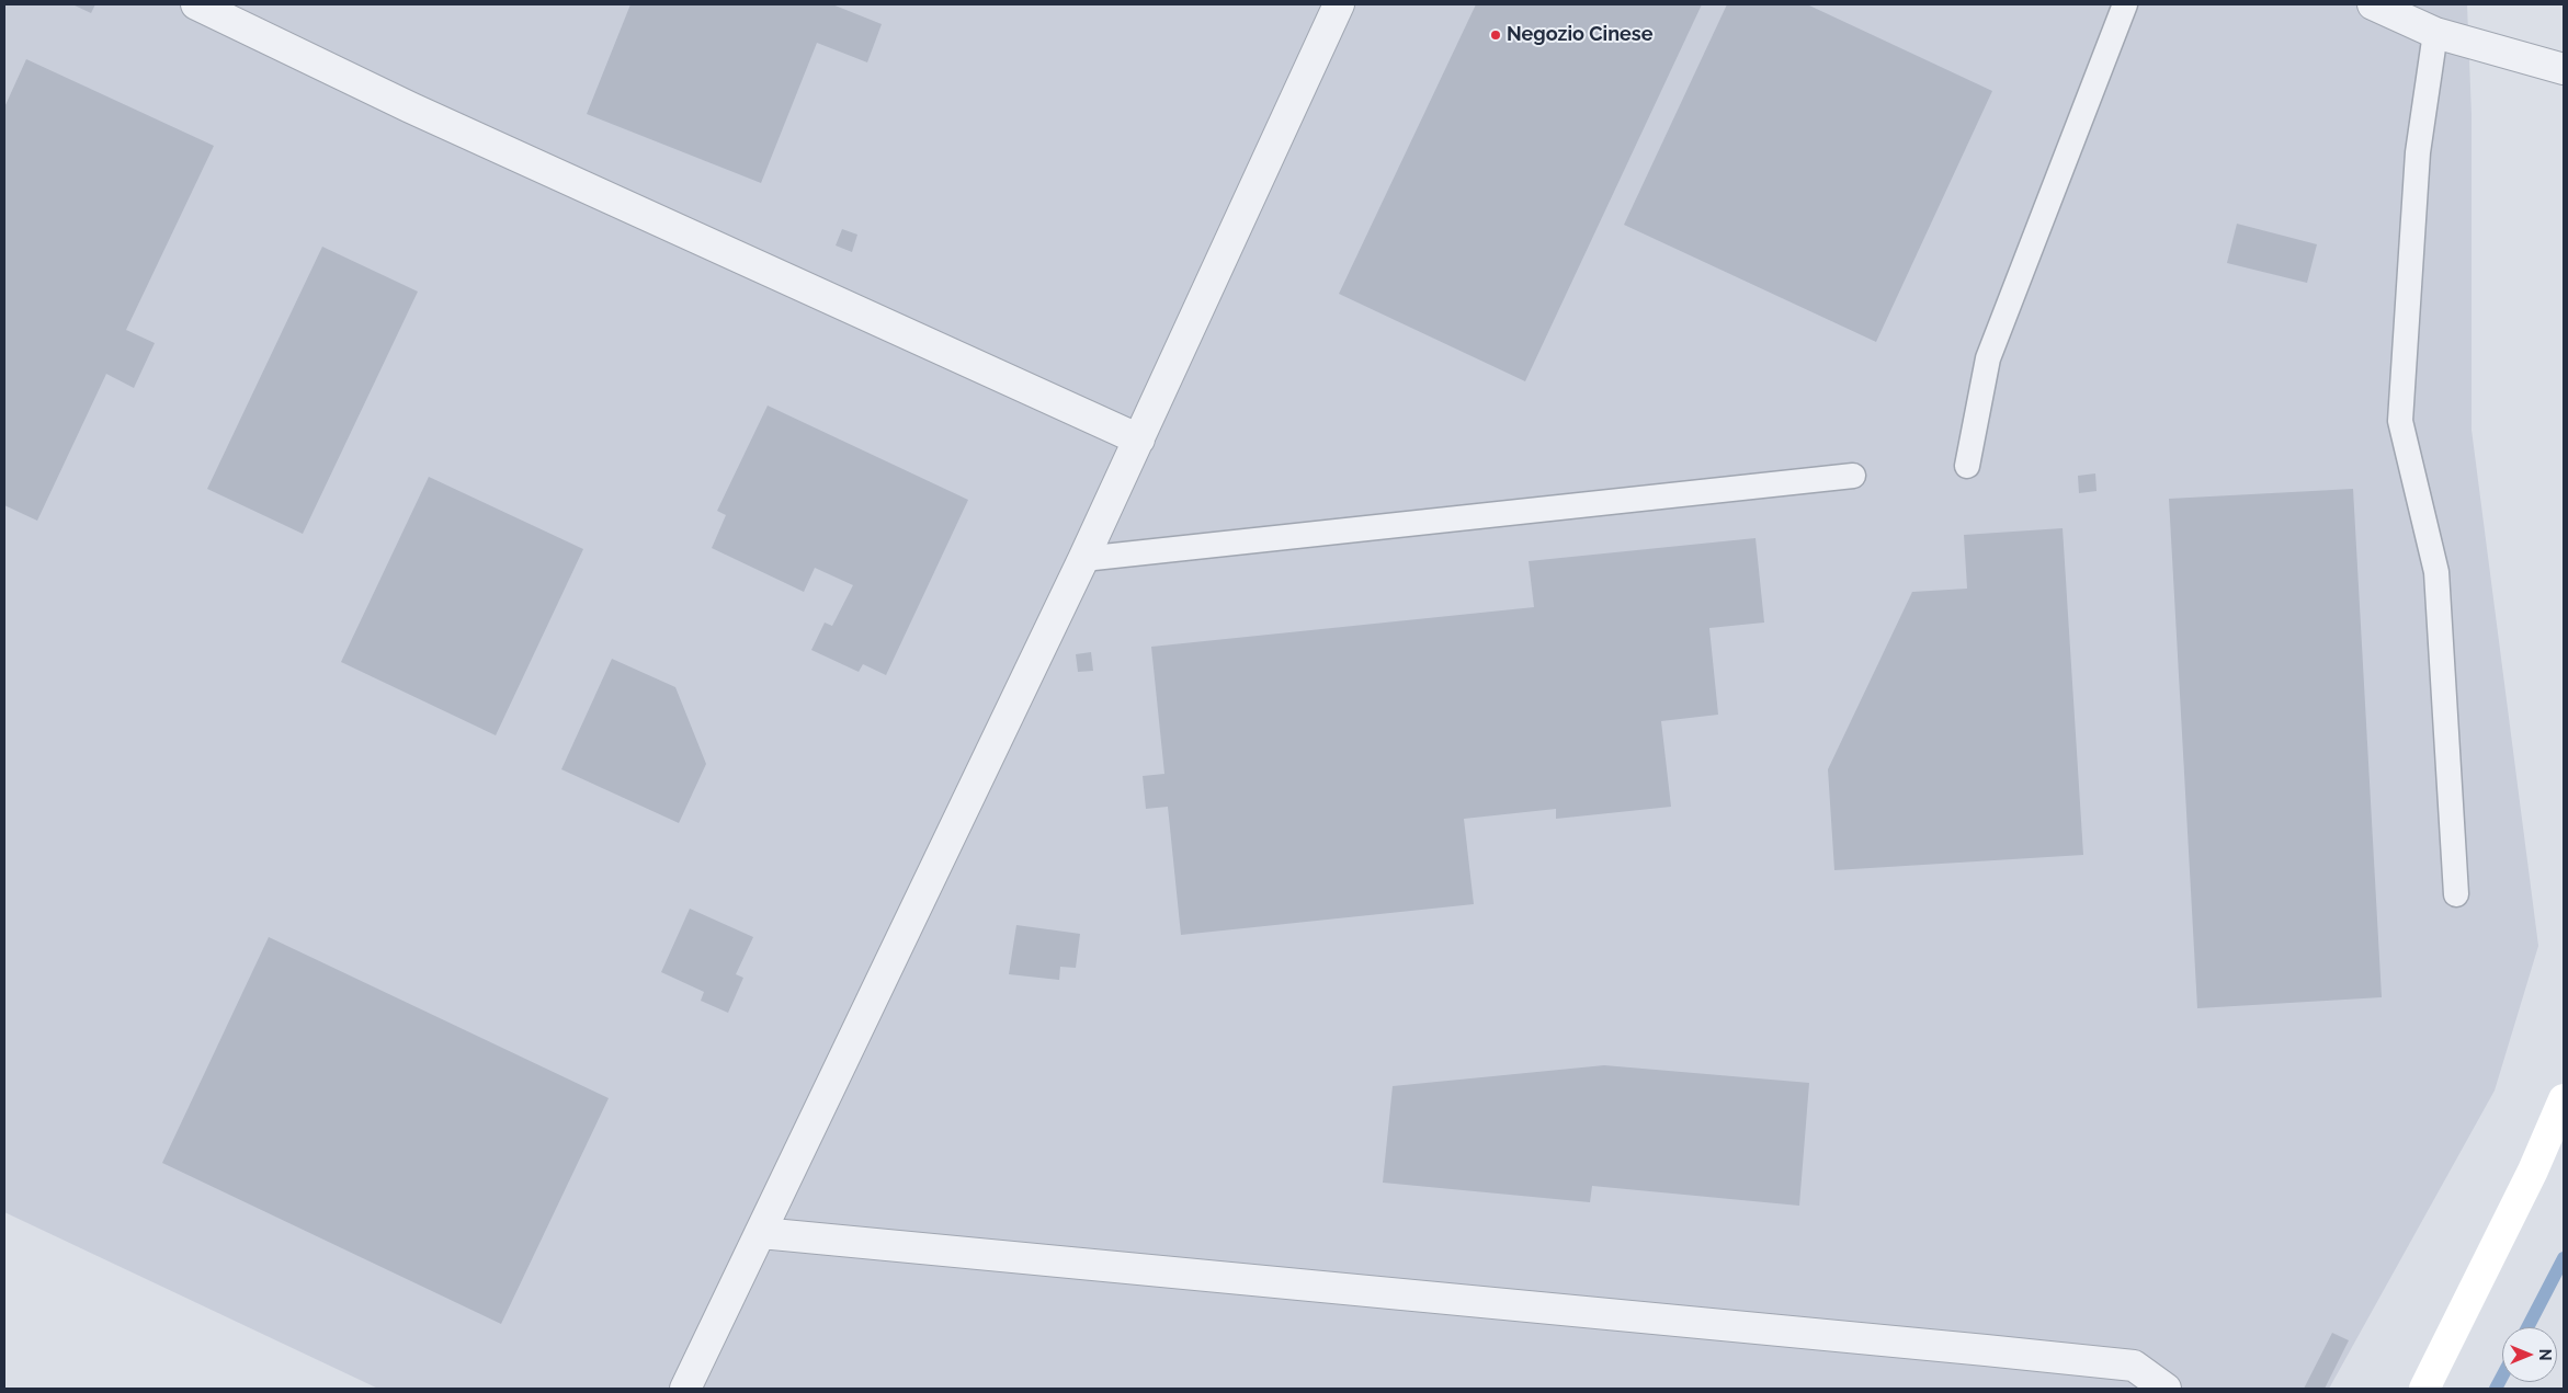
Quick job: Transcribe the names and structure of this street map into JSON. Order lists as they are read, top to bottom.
{
  "places": ["Negozio Cinese"],
  "north": "right"
}
